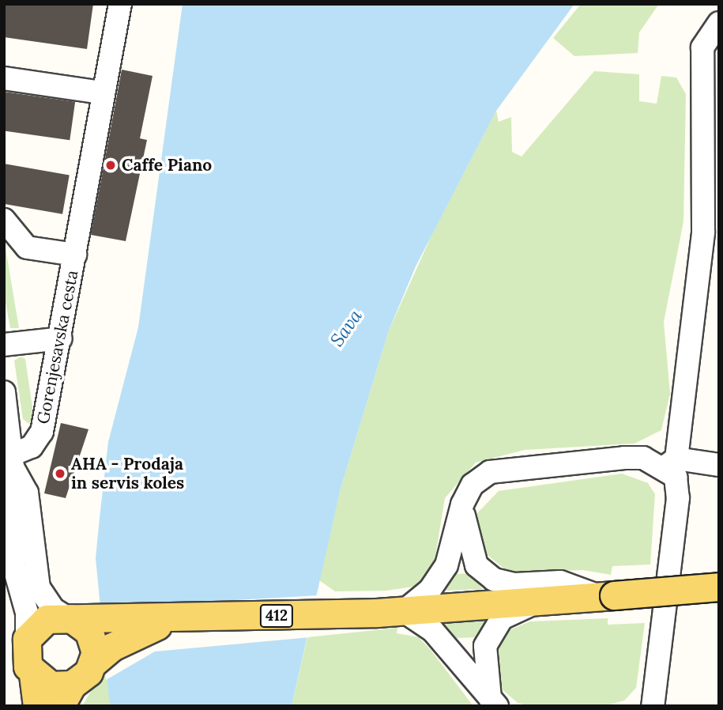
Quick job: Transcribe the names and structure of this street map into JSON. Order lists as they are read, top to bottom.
{
  "streets": {
    "main road": ["412"],
    "street": ["Gorenjesavska cesta"]
  },
  "water": ["Sava"],
  "places": ["Caffe Piano", "AHA - Prodaja in servis koles"]
}
